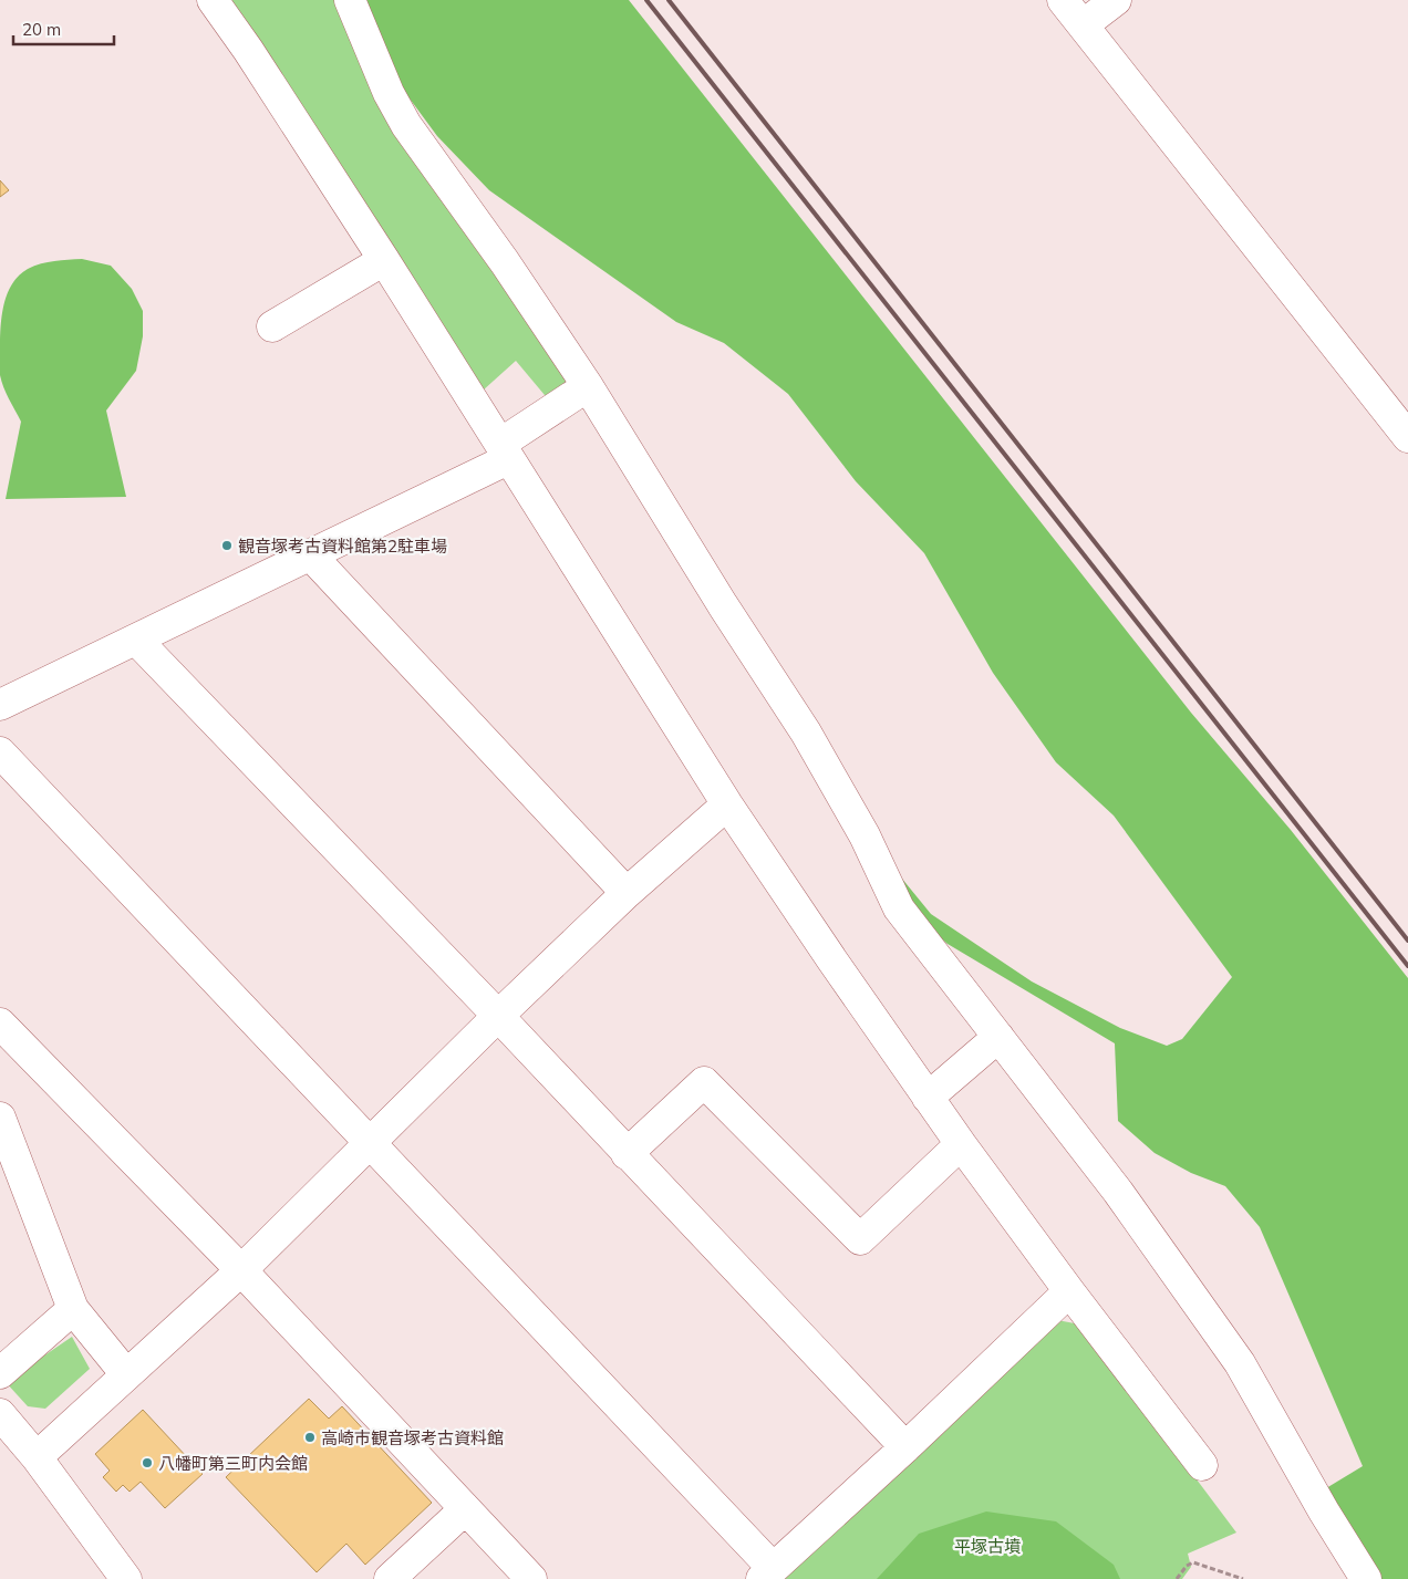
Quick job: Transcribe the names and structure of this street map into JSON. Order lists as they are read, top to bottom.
{
  "parks": ["平塚古墳"],
  "places": ["観音塚考古資料館第2駐車場", "高崎市観音塚考古資料館", "八幡町第三町内会館"],
  "scale_bar": "20 m"
}
